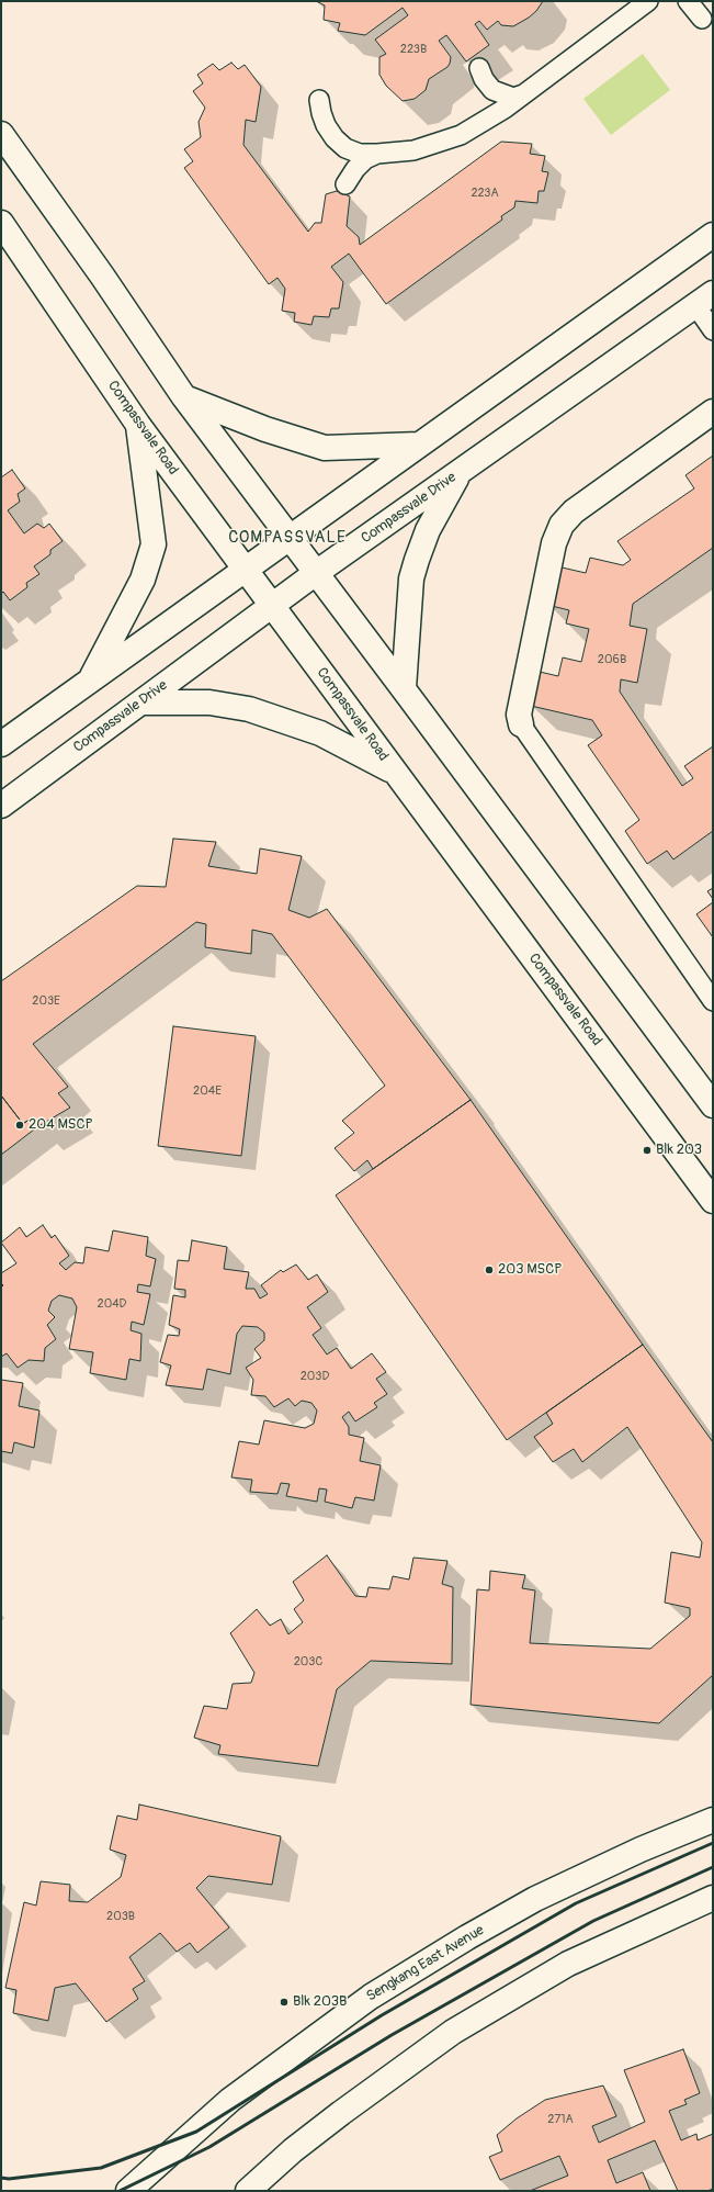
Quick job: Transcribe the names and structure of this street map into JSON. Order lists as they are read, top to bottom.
{
  "streets": {
    "street": ["Compassvale Road", "Compassvale Drive", "Sengkang East Avenue"]
  },
  "crossings": [
    ["Compassvale Road", "Compassvale Drive"]
  ],
  "districts": ["COMPASSVALE"],
  "places": [
    "204 MSCP",
    "Blk 203",
    "203 MSCP",
    "Blk 203B"
  ],
  "house_numbers": [
    "223B",
    "223A",
    "206B",
    "203E",
    "204E",
    "204D",
    "203D",
    "203C",
    "203B",
    "271A"
  ]
}
